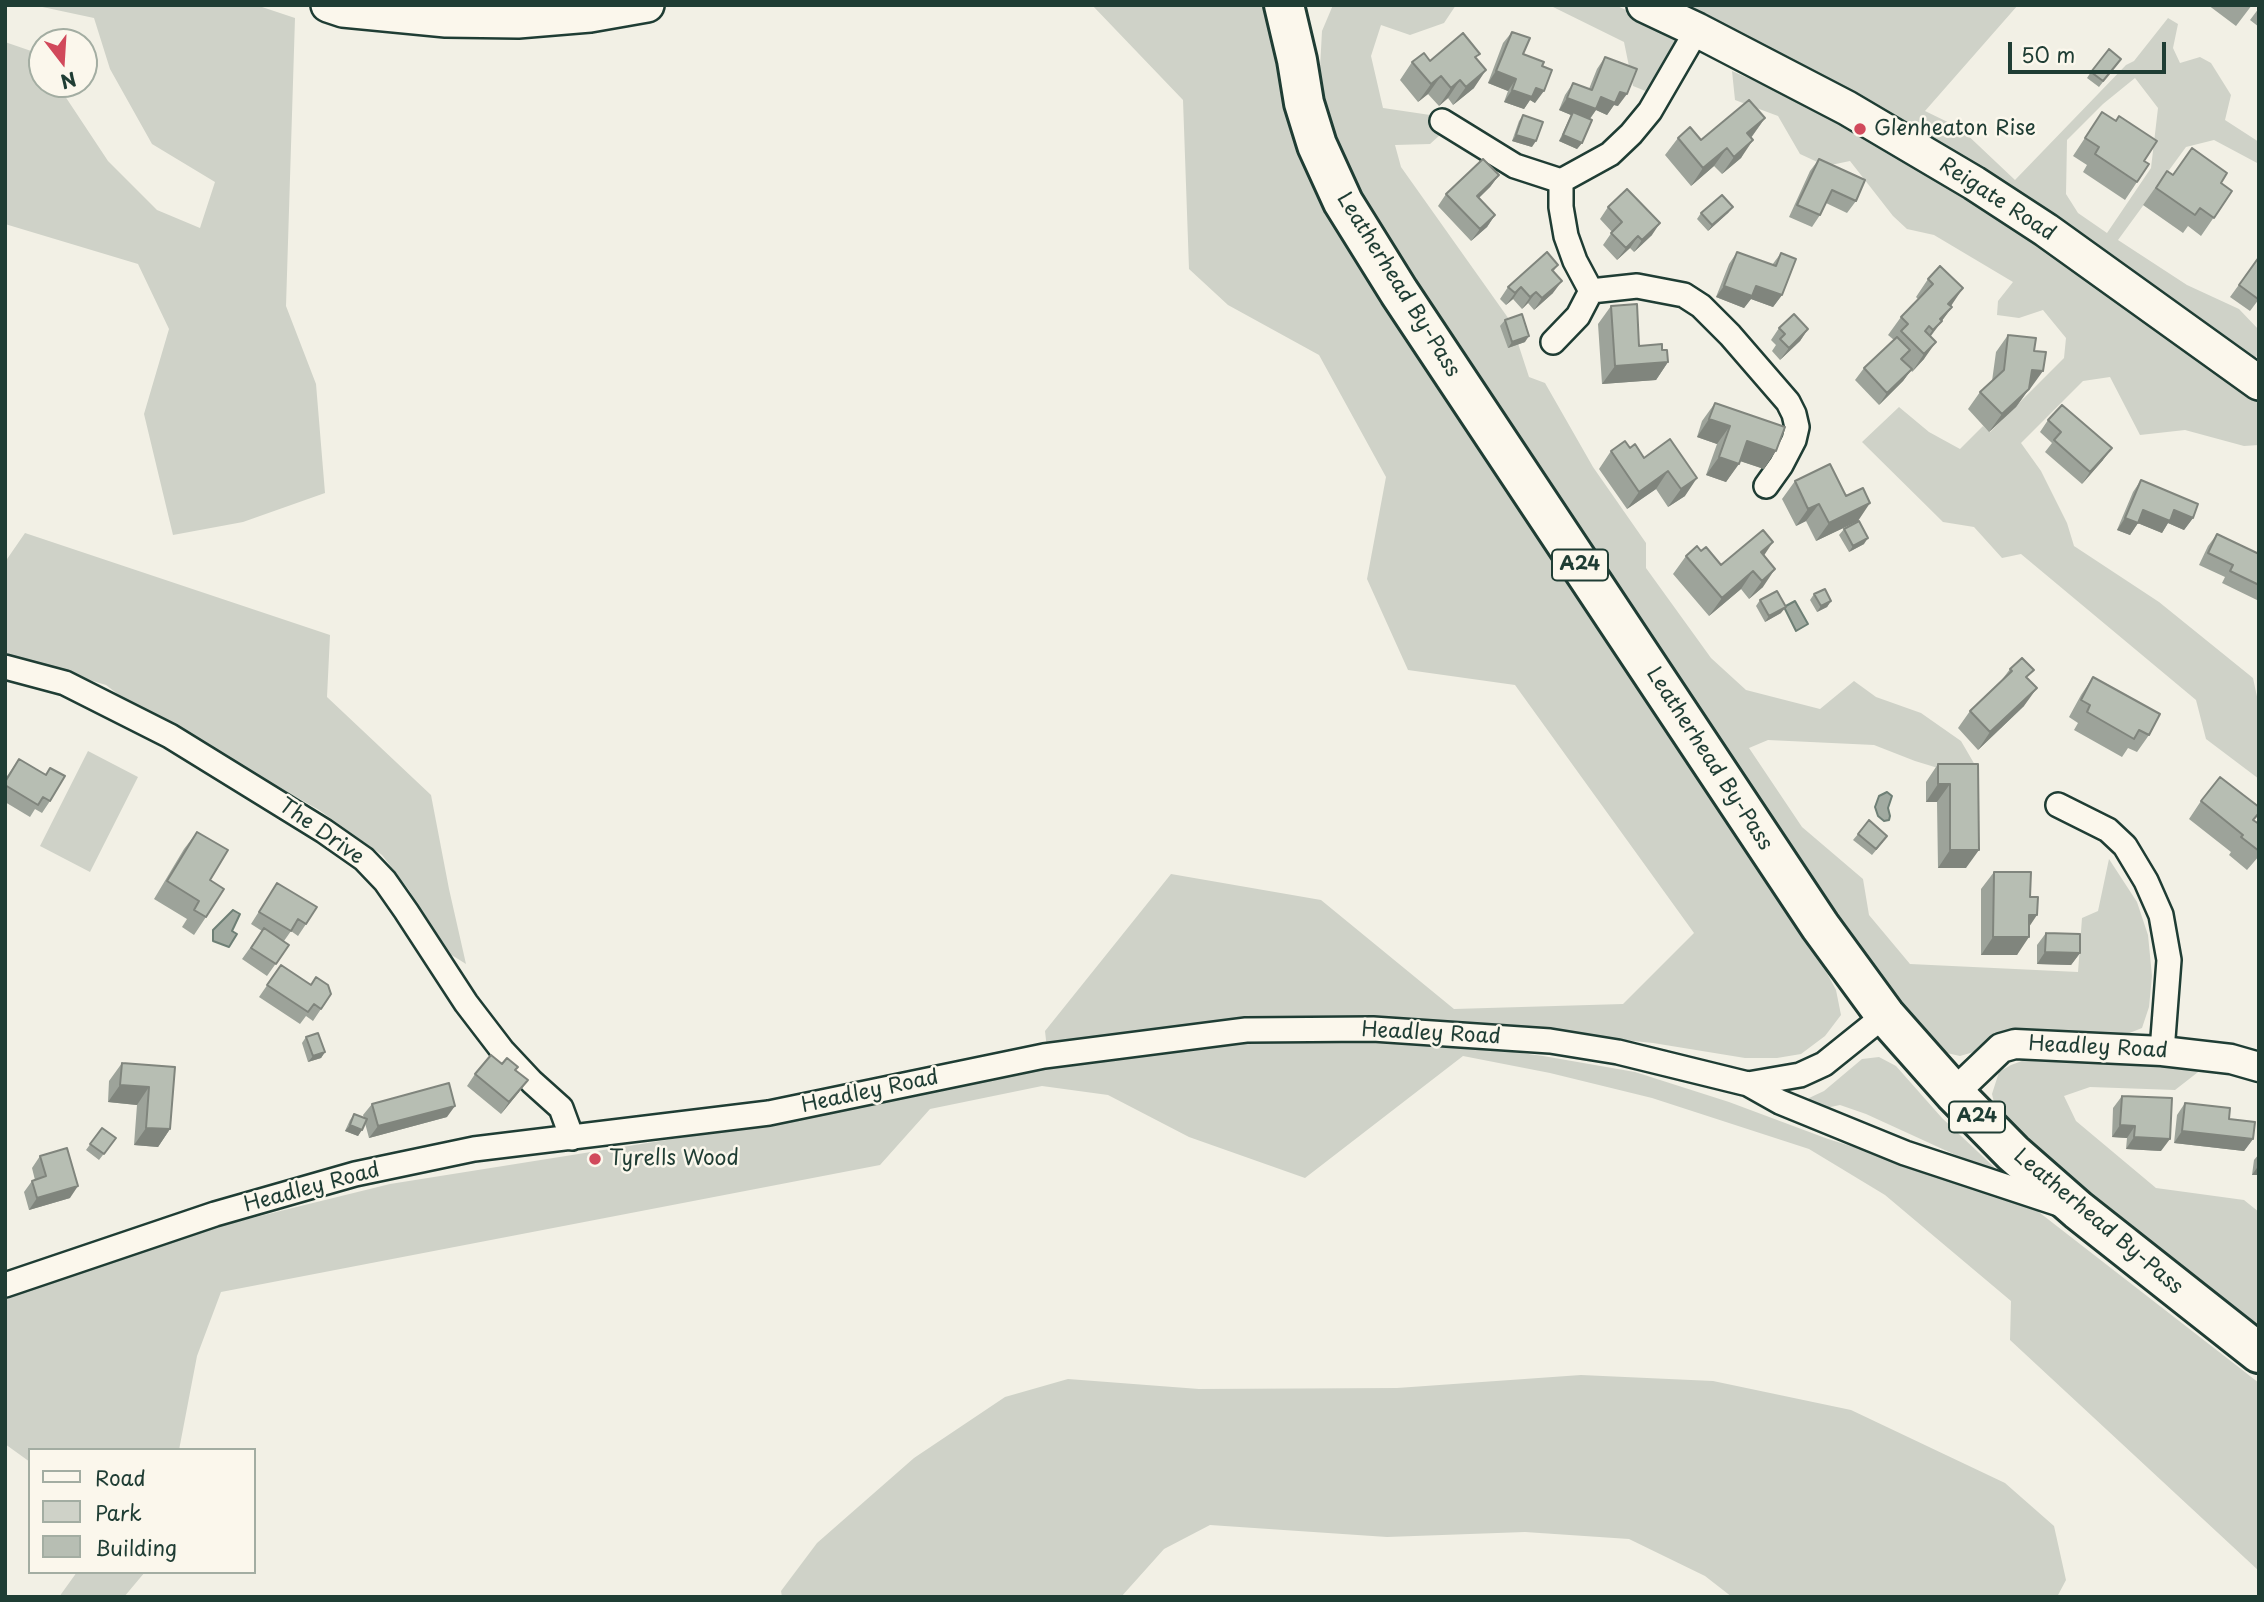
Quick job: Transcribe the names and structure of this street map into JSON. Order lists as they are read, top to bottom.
{
  "streets": {
    "highway": ["Leatherhead By-Pass", "A24"],
    "main road": ["Reigate Road"],
    "street": ["The Drive", "Headley Road"]
  },
  "crossings": [
    ["Leatherhead By-Pass", "Headley Road"],
    ["The Drive", "Headley Road"]
  ],
  "places": ["Glenheaton Rise", "Tyrells Wood"],
  "legend": ["Road", "Park", "Building"],
  "scale_bar": "50 m",
  "north": "bottom"
}
